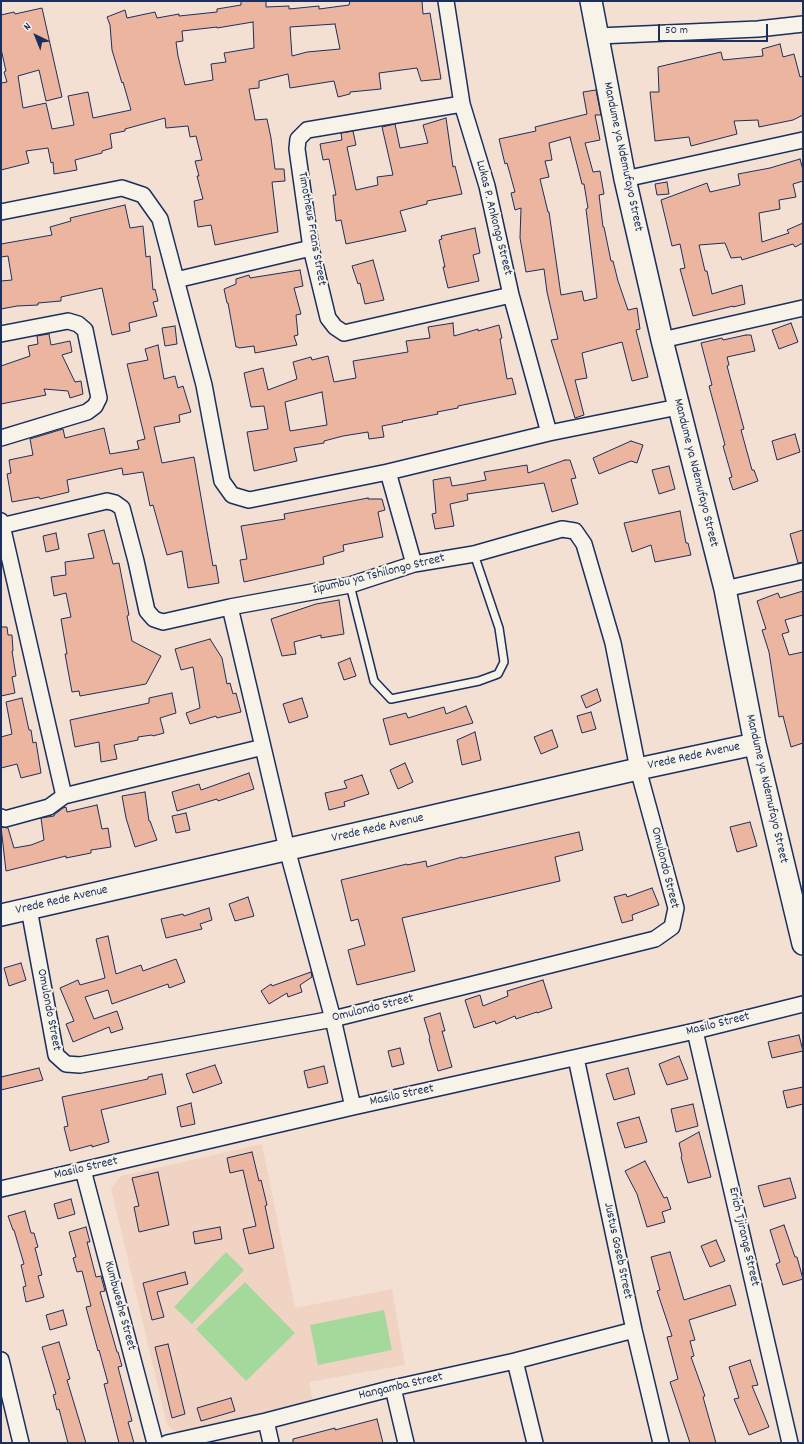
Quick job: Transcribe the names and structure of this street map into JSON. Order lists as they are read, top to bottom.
{
  "streets": {
    "street": [
      "Mandume ya Ndemufayo Street",
      "Lukas P. Ankongo Street",
      "Timotheus Frans Street",
      "Iipumbu ya Tshilongo Street",
      "Vrede Rede Avenue",
      "Omulondo Street",
      "Masilo Street",
      "Erich Tjirange Street",
      "Justus Goseb Street",
      "Kumbweshe Street",
      "Hangamba Street"
    ]
  },
  "crossings": [
    ["Mandume ya Ndemufayo Street", "Vrede Rede Avenue"],
    ["Lukas P. Ankongo Street", "Timotheus Frans Street"],
    ["Iipumbu ya Tshilongo Street", "Vrede Rede Avenue"],
    ["Iipumbu ya Tshilongo Street", "Omulondo Street"],
    ["Vrede Rede Avenue", "Omulondo Street"],
    ["Masilo Street", "Erich Tjirange Street"],
    ["Masilo Street", "Justus Goseb Street"],
    ["Masilo Street", "Kumbweshe Street"],
    ["Justus Goseb Street", "Hangamba Street"]
  ],
  "scale_bar": "50 m",
  "north": "top left"
}
